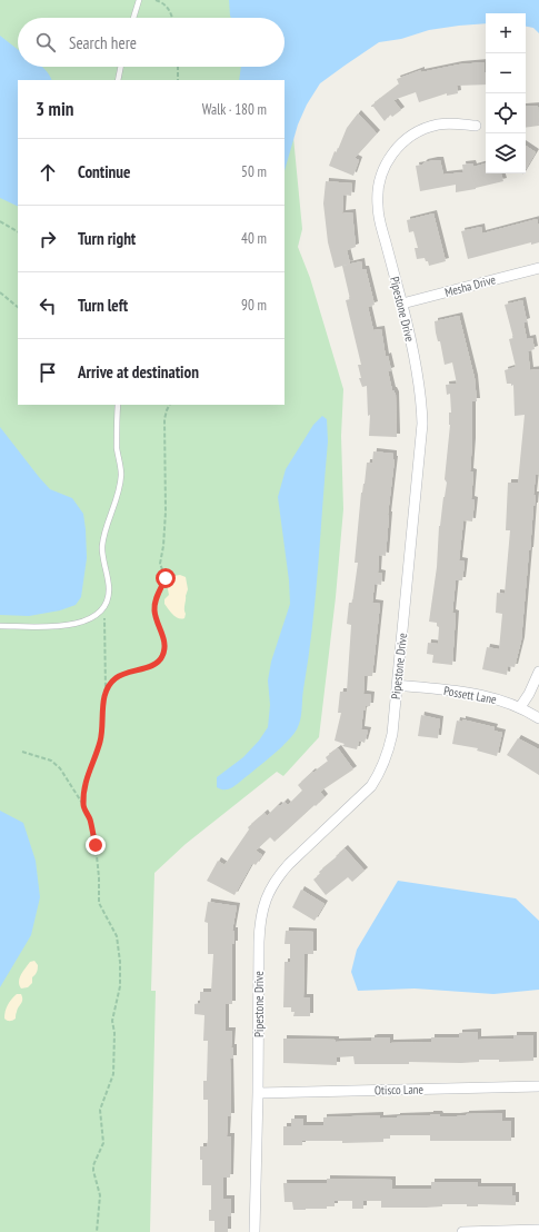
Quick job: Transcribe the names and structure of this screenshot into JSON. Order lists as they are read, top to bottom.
{
  "streets": {
    "street": [
      "Mesha Drive",
      "Pipestone Drive",
      "Possett Lane",
      "Otisco Lane"
    ]
  },
  "crossings": [
    ["Mesha Drive", "Pipestone Drive"],
    ["Pipestone Drive", "Possett Lane"],
    ["Pipestone Drive", "Otisco Lane"]
  ],
  "page": {
    "map_buttons": ["+", "−"],
    "search": "Search here",
    "heading": ["3 min", "Walk · 180 m"],
    "list": [
      ["Continue", "50 m"],
      ["Turn right", "40 m"],
      ["Turn left", "90 m"],
      "Arrive at destination"
    ]
  }
}
